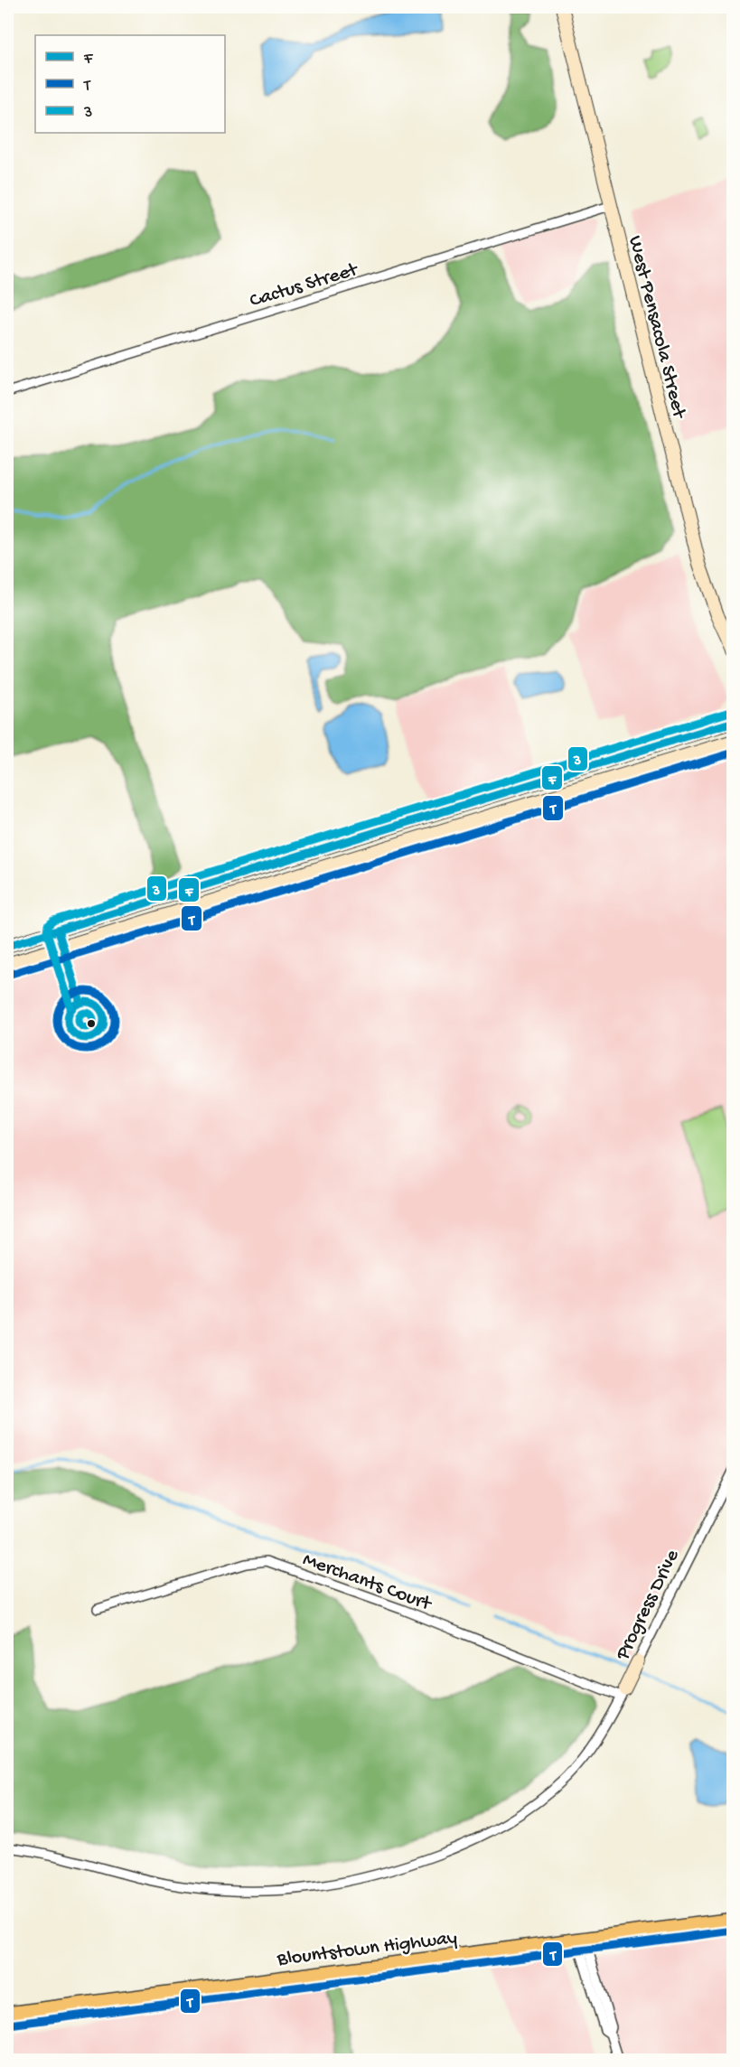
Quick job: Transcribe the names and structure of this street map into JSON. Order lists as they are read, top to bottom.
{
  "streets": {
    "main road": ["West Pensacola Street", "Progress Drive", "Blountstown Highway"],
    "street": ["Cactus Street", "Merchants Court"]
  },
  "crossings": [
    ["Cactus Street", "West Pensacola Street"],
    ["Merchants Court", "Progress Drive"]
  ],
  "lines": ["transit line 3", "transit line F", "transit line T"],
  "legend": ["F", "T", "3"]
}
